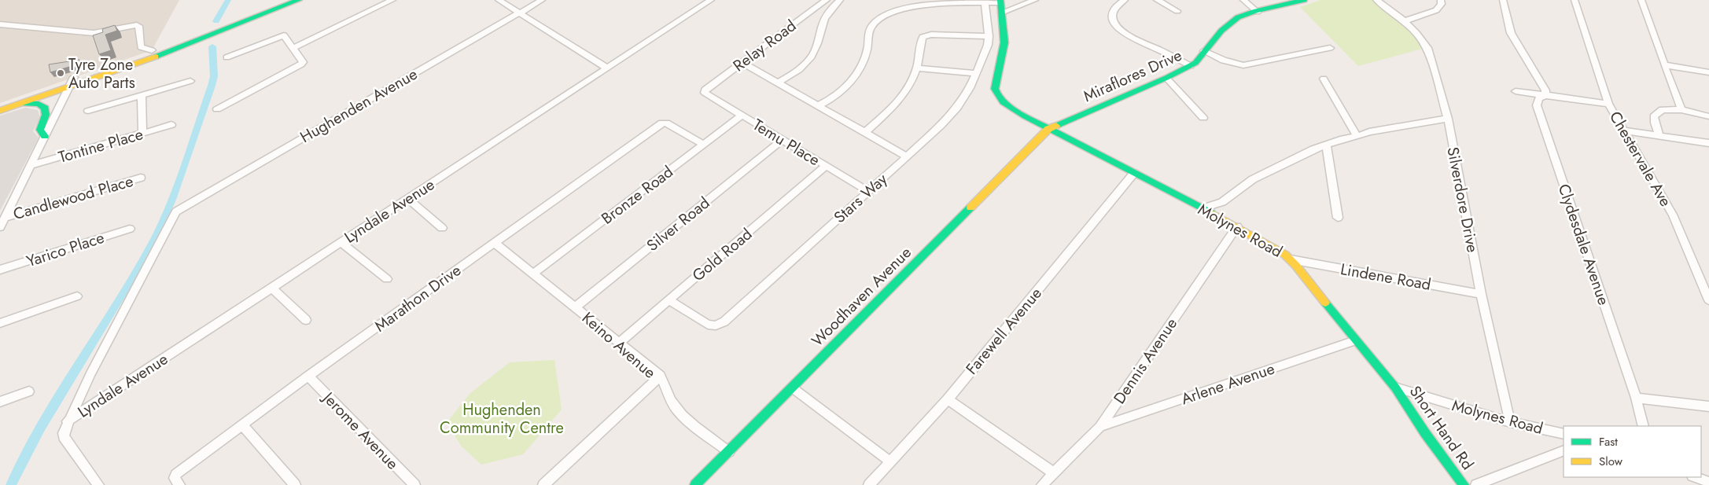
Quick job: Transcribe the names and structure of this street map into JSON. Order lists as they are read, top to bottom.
{
  "streets": {
    "main road": [
      "Miraflores Drive",
      "Molynes Road",
      "Woodhaven Avenue",
      "Short Hand Rd"
    ],
    "street": [
      "Relay Road",
      "Hughenden Avenue",
      "Temu Place",
      "Tontine Place",
      "Chestervale Ave",
      "Bronze Road",
      "Candlewood Place",
      "Stars Way",
      "Silverdore Drive",
      "Lyndale Avenue",
      "Silver Road",
      "Clydesdale Avenue",
      "Yarico Place",
      "Gold Road",
      "Lindene Road",
      "Marathon Drive",
      "Farewell Avenue",
      "Keino Avenue",
      "Dennis Avenue",
      "Arlene Avenue",
      "Jerome Avenue"
    ]
  },
  "crossings": [
    ["Relay Road", "Temu Place"],
    ["Miraflores Drive", "Molynes Road"],
    ["Miraflores Drive", "Woodhaven Avenue"],
    ["Hughenden Avenue", "Lyndale Avenue"],
    ["Temu Place", "Bronze Road"],
    ["Temu Place", "Stars Way"],
    ["Temu Place", "Silver Road"],
    ["Temu Place", "Gold Road"],
    ["Chestervale Ave", "Clydesdale Avenue"],
    ["Bronze Road", "Marathon Drive"],
    ["Bronze Road", "Keino Avenue"],
    ["Stars Way", "Gold Road"],
    ["Silverdore Drive", "Molynes Road"],
    ["Silverdore Drive", "Lindene Road"],
    ["Silver Road", "Keino Avenue"],
    ["Molynes Road", "Lindene Road"],
    ["Molynes Road", "Woodhaven Avenue"],
    ["Molynes Road", "Farewell Avenue"],
    ["Molynes Road", "Dennis Avenue"],
    ["Molynes Road", "Arlene Avenue"],
    ["Molynes Road", "Short Hand Rd"],
    ["Gold Road", "Keino Avenue"],
    ["Marathon Drive", "Keino Avenue"],
    ["Marathon Drive", "Jerome Avenue"],
    ["Dennis Avenue", "Arlene Avenue"]
  ],
  "parks": ["Hughenden Community Centre"],
  "places": ["Tyre Zone Auto Parts"],
  "legend": ["Fast", "Slow"]
}
